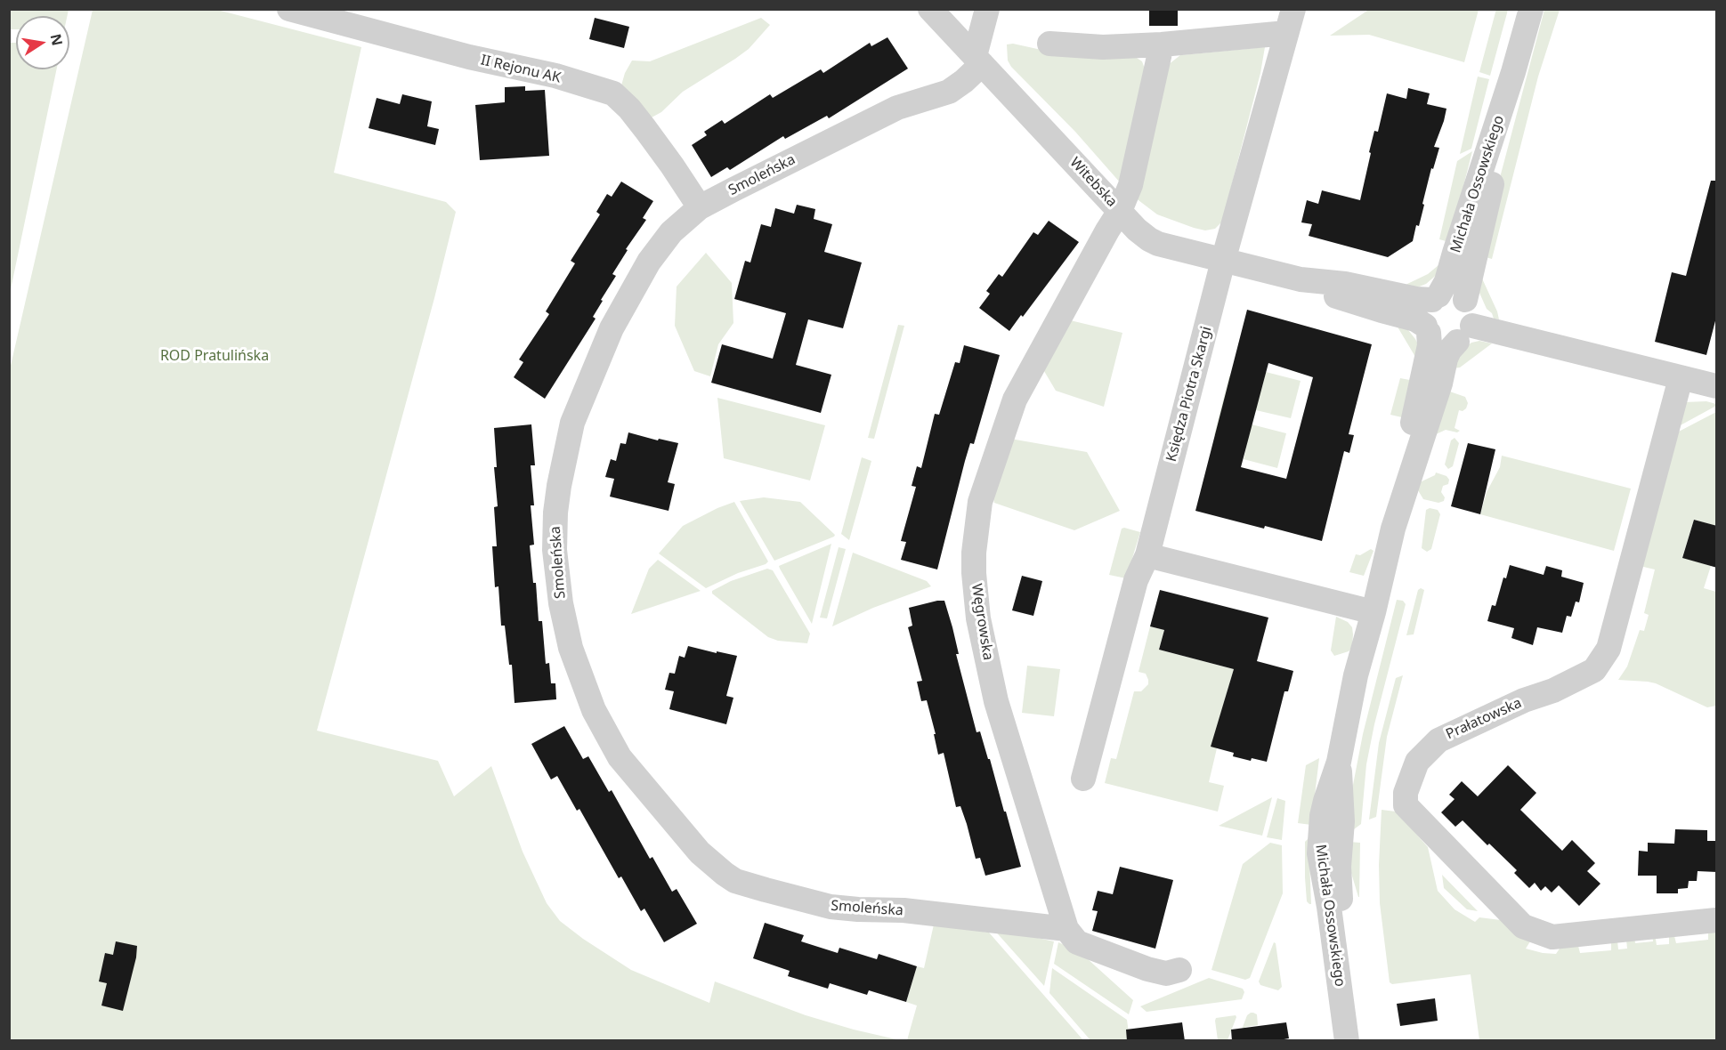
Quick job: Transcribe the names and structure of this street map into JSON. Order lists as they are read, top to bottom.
{
  "streets": {
    "street": [
      "II Rejonu AK",
      "Smoleńska",
      "Witebska",
      "Michała Ossowskiego",
      "Księdza Piotra Skargi",
      "Węgrowska",
      "Prałatowska"
    ]
  },
  "crossings": [
    ["II Rejonu AK", "Smoleńska"],
    ["Smoleńska", "Witebska"],
    ["Smoleńska", "Węgrowska"],
    ["Witebska", "Michała Ossowskiego"],
    ["Witebska", "Księdza Piotra Skargi"],
    ["Witebska", "Węgrowska"]
  ],
  "parks": ["ROD Pratulińska"],
  "north": "right"
}
